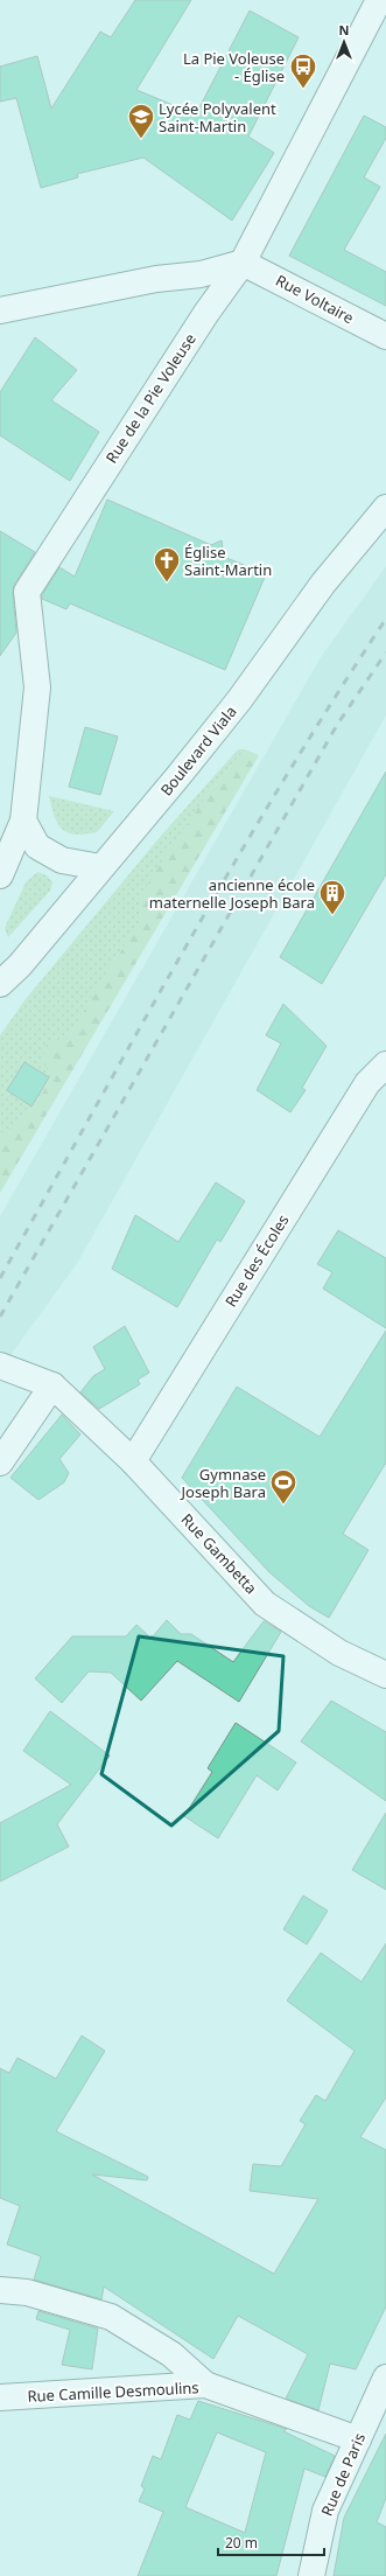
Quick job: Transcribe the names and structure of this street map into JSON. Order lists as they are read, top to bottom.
{
  "streets": {
    "street": [
      "Rue Voltaire",
      "Rue de la Pie Voleuse",
      "Boulevard Viala",
      "Rue des Écoles",
      "Rue Gambetta",
      "Rue Camille Desmoulins",
      "Rue de Paris"
    ]
  },
  "crossings": [
    ["Rue Voltaire", "Rue de la Pie Voleuse"],
    ["Rue des Écoles", "Rue Gambetta"],
    ["Rue Camille Desmoulins", "Rue de Paris"]
  ],
  "places": {
    "bus stop": ["La Pie Voleuse - Église"],
    "school or university": ["Lycée Polyvalent Saint-Martin"],
    "church": ["Église Saint-Martin"],
    "building": ["ancienne école maternelle Joseph Bara"],
    "sports": ["Gymnase Joseph Bara"]
  },
  "scale_bar": "20 m",
  "north": "top"
}
